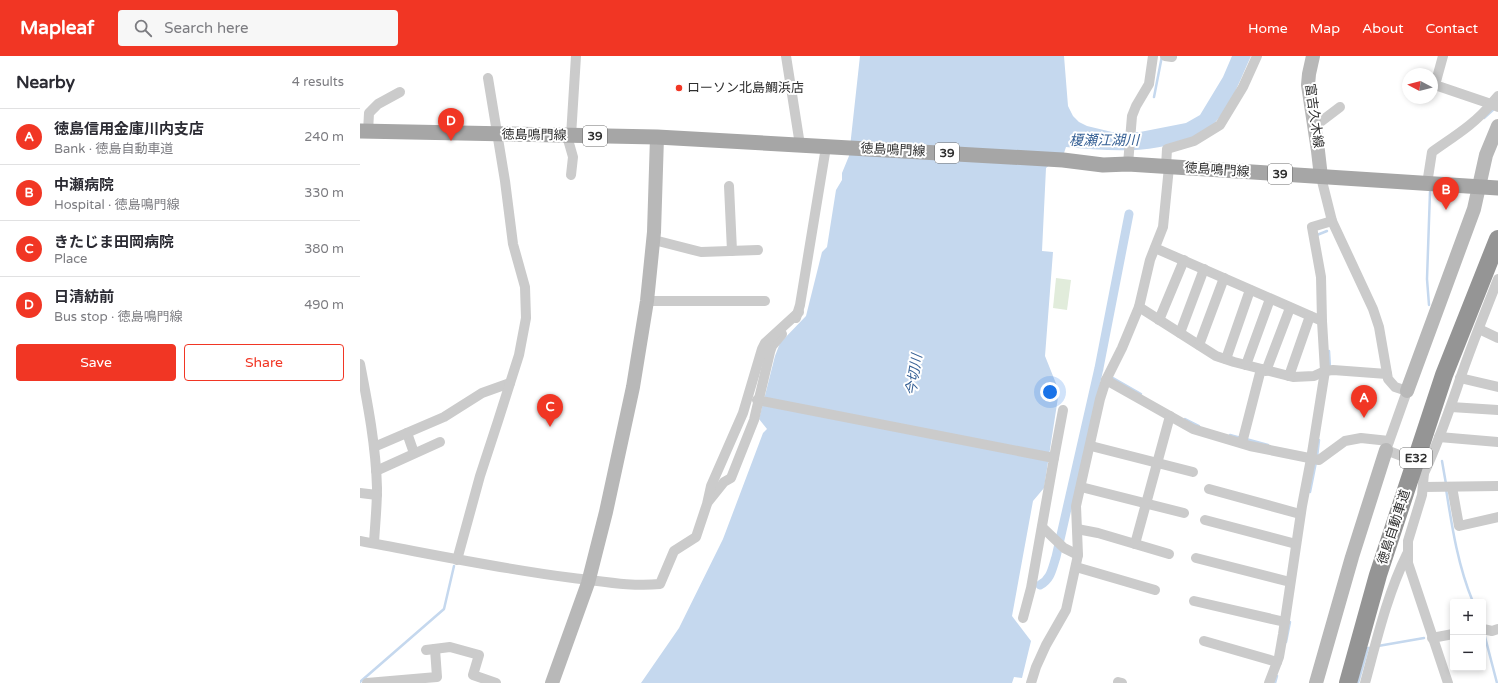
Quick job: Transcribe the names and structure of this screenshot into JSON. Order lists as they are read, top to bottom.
{
  "streets": {
    "highway": ["E32", "徳島自動車道"],
    "main road": ["徳島鳴門線", "39"],
    "street": ["富吉久木線"]
  },
  "crossings": [
    ["富吉久木線", "徳島鳴門線"]
  ],
  "water": ["榎瀬江湖川", "今切川"],
  "places": ["ローソン北島鯛浜店"],
  "north": "left",
  "page": {
    "header": "Mapleaf",
    "search": "Search here",
    "nav": [
      "Home",
      "Map",
      "About",
      "Contact"
    ],
    "heading": ["Nearby", "4 results"],
    "list": [
      {
        "mark": "A",
        "name": "徳島信用金庫川内支店",
        "note": "Bank · 徳島自動車道",
        "value": "240 m"
      },
      {
        "mark": "B",
        "name": "中瀬病院",
        "note": "Hospital · 徳島鳴門線",
        "value": "330 m"
      },
      {
        "mark": "C",
        "name": "きたじま田岡病院",
        "note": "Place",
        "value": "380 m"
      },
      {
        "mark": "D",
        "name": "日清紡前",
        "note": "Bus stop · 徳島鳴門線",
        "value": "490 m"
      }
    ],
    "pins": [
      "D",
      "B",
      "A",
      "C"
    ],
    "buttons": ["Save", "Share"],
    "map_buttons": ["+", "−"]
  }
}
